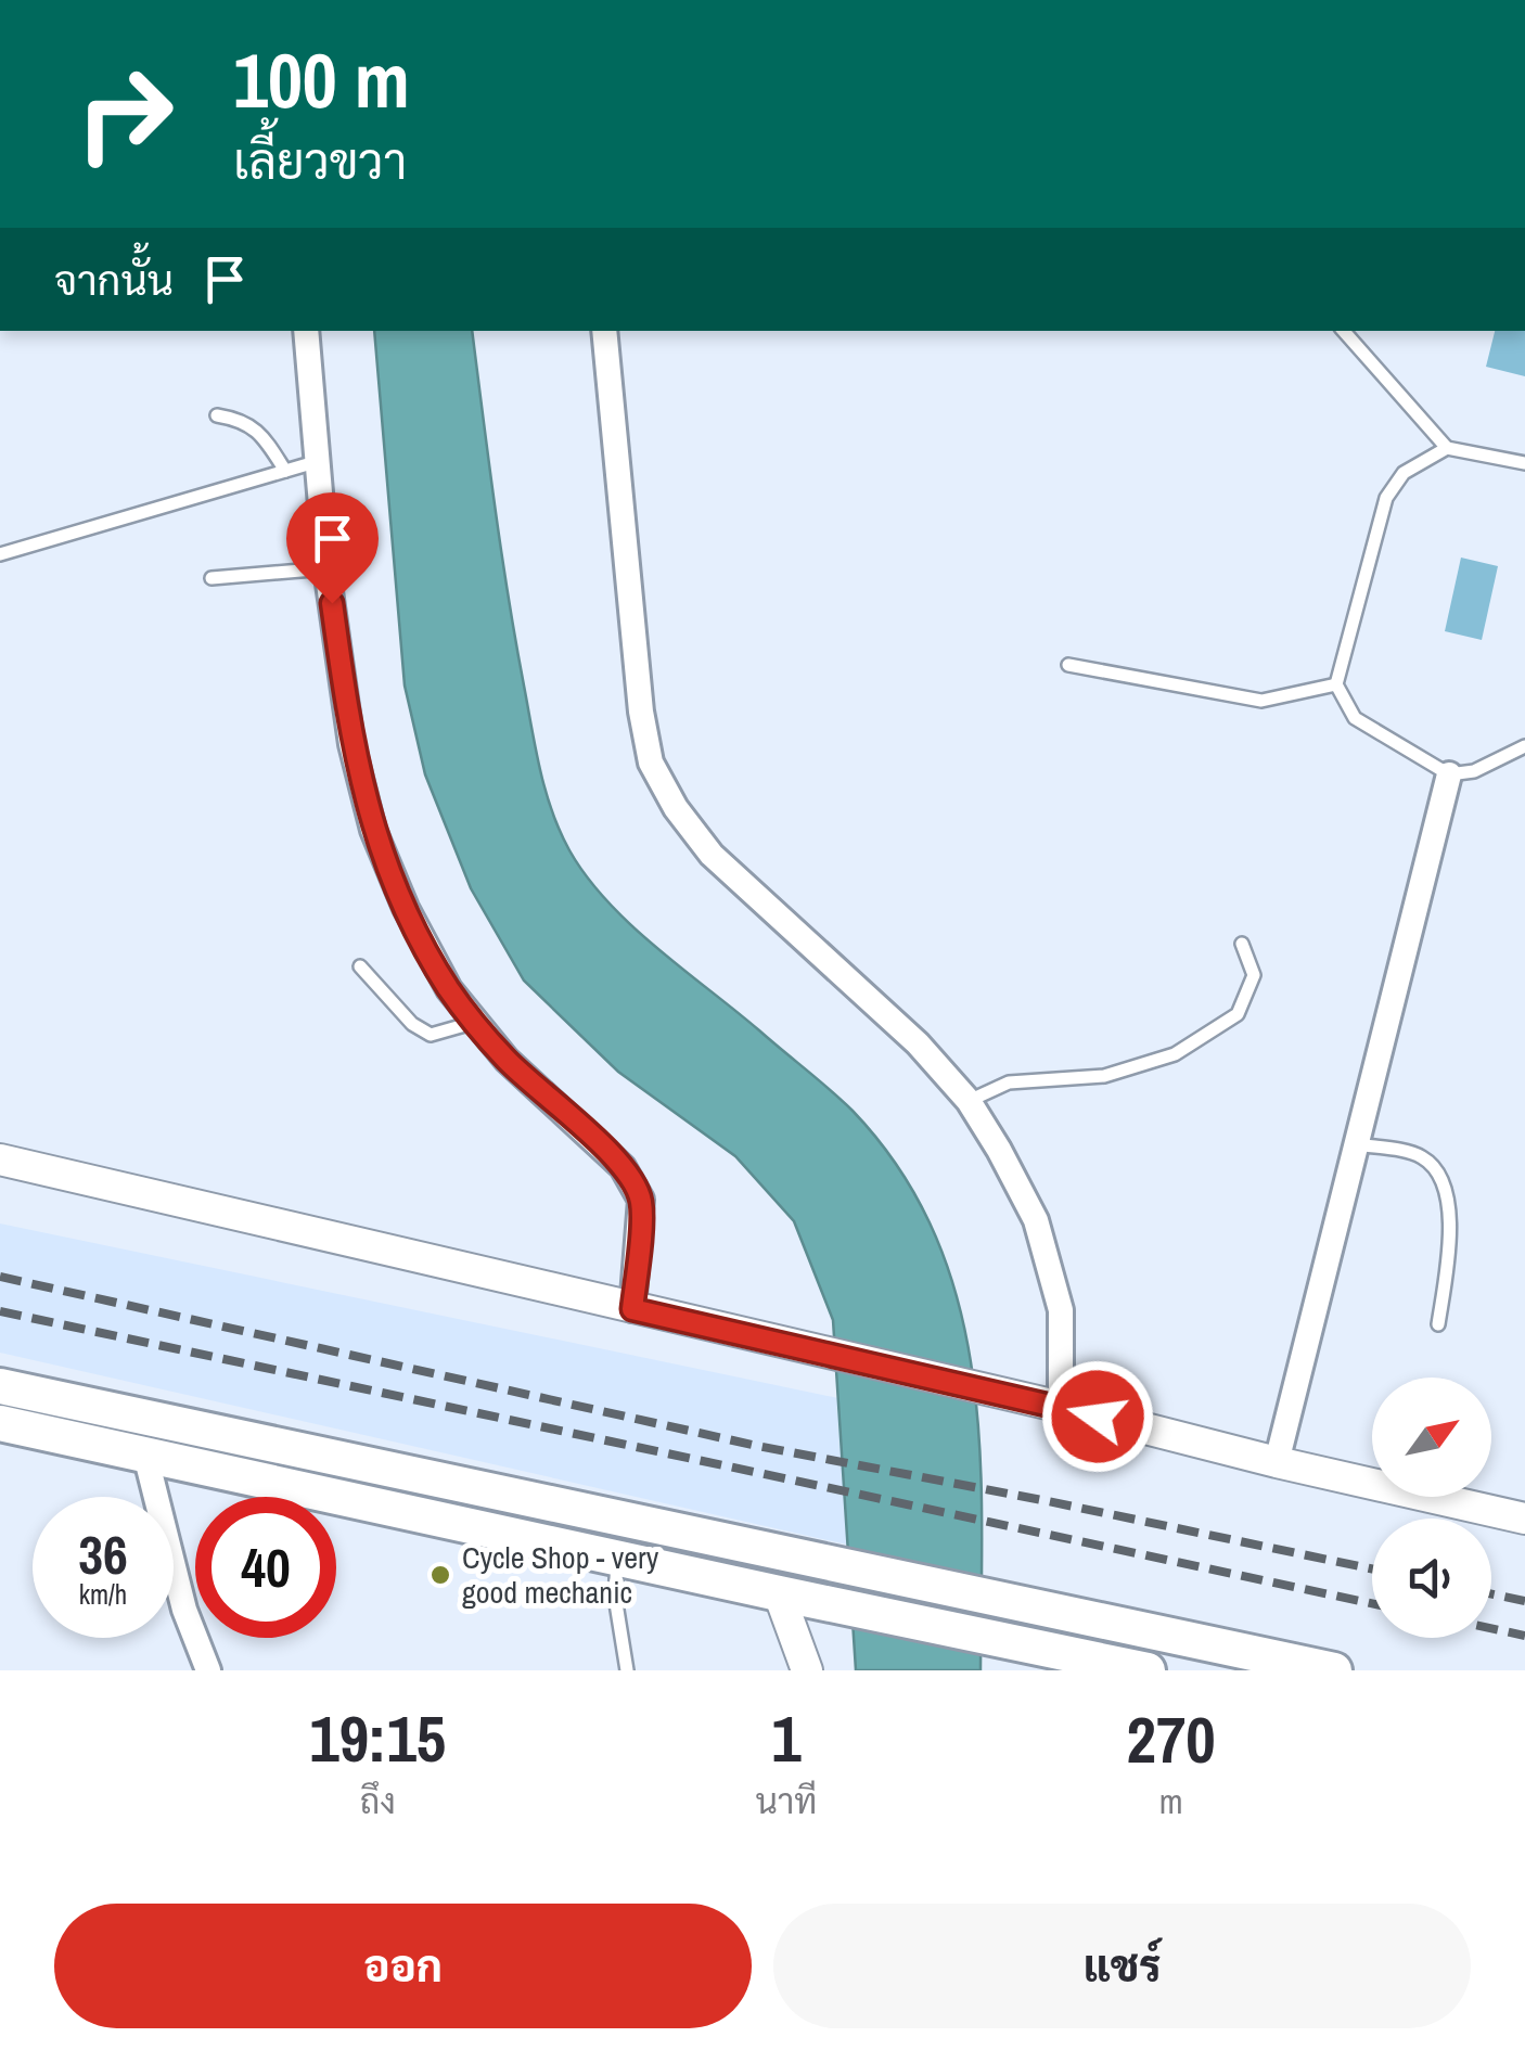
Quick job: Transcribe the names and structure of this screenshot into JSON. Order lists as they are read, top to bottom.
{
  "places": ["Cycle Shop - very good mechanic"],
  "north": "top right",
  "page": {
    "turn": ["100 m", "เลี้ยวขวา"],
    "then": "จากนั้น",
    "speed": "36 km/h",
    "limit": "40",
    "eta": [
      "19:15",
      "ถึง",
      "1",
      "นาที",
      "270",
      "m"
    ],
    "buttons": ["ออก", "แชร์"]
  }
}
